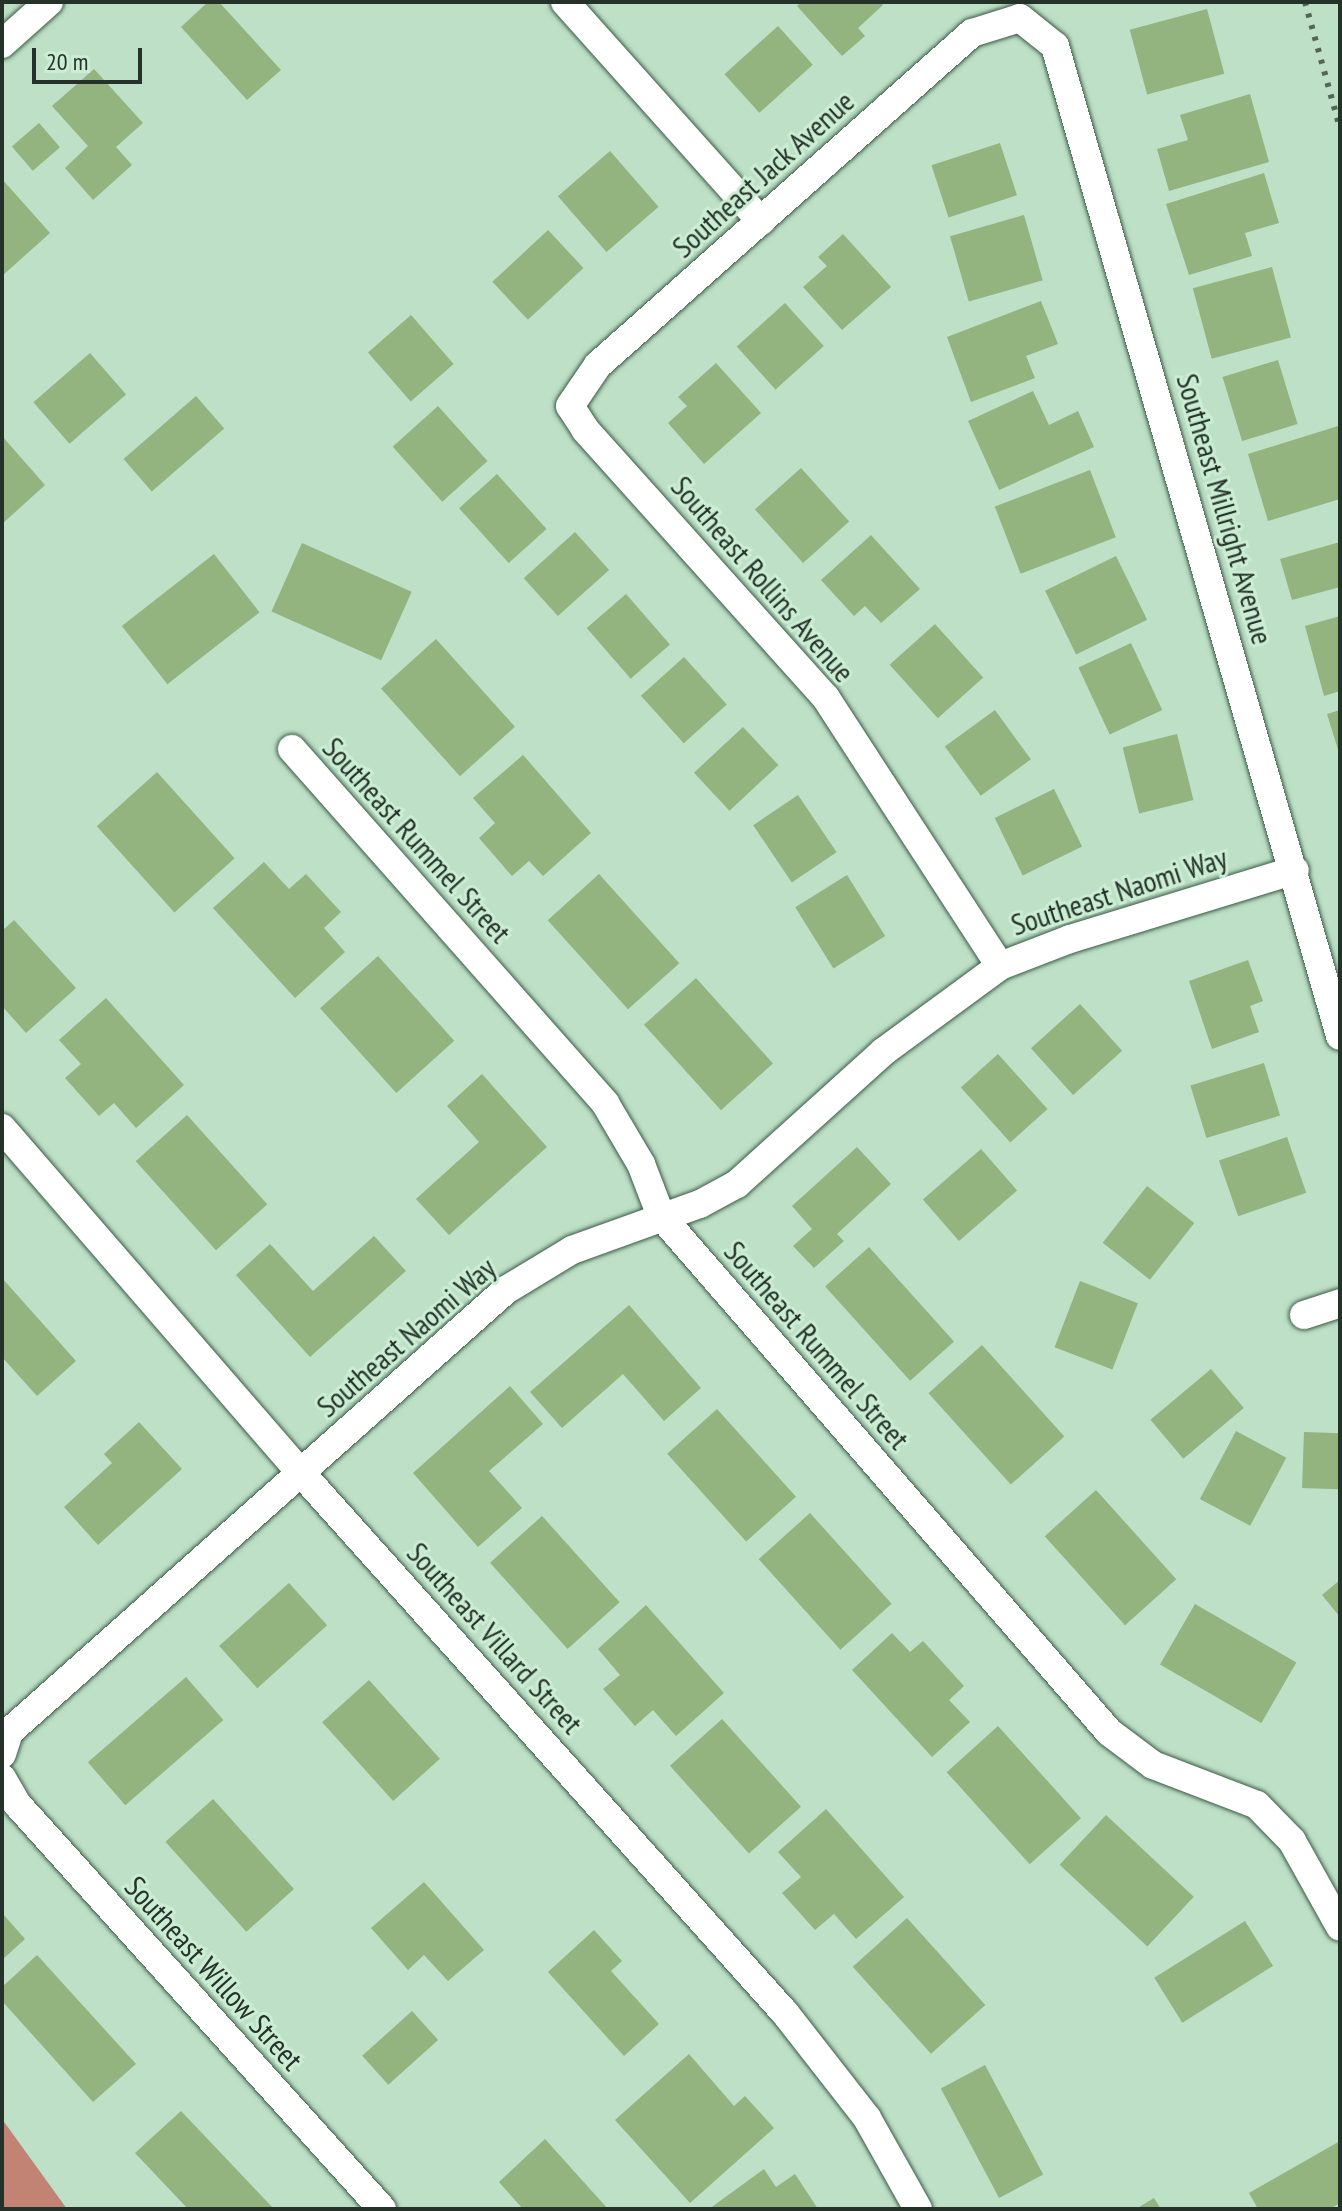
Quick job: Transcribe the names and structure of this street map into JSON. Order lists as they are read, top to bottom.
{
  "streets": {
    "street": [
      "Southeast Jack Avenue",
      "Southeast Millright Avenue",
      "Southeast Rollins Avenue",
      "Southeast Rummel Street",
      "Southeast Naomi Way",
      "Southeast Villard Street",
      "Southeast Willow Street"
    ]
  },
  "crossings": [
    ["Southeast Jack Avenue", "Southeast Millright Avenue"],
    ["Southeast Jack Avenue", "Southeast Rollins Avenue"],
    ["Southeast Millright Avenue", "Southeast Naomi Way"],
    ["Southeast Rollins Avenue", "Southeast Naomi Way"],
    ["Southeast Rummel Street", "Southeast Naomi Way"],
    ["Southeast Naomi Way", "Southeast Villard Street"]
  ],
  "scale_bar": "20 m"
}
